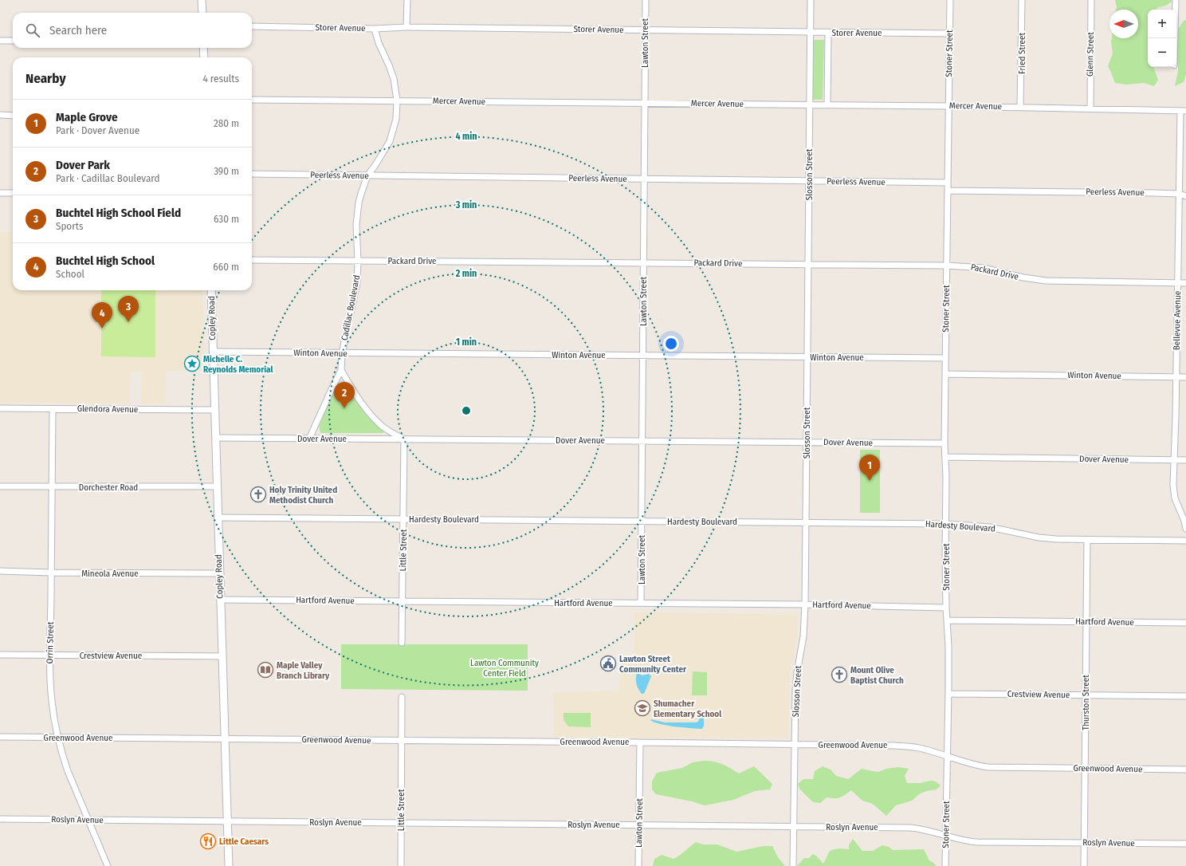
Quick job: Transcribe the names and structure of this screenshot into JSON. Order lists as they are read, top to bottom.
{
  "streets": {
    "main road": ["Copley Road"],
    "street": [
      "Storer Avenue",
      "Lawton Street",
      "Stoner Street",
      "Fried Street",
      "Glenn Street",
      "Mercer Avenue",
      "Slosson Street",
      "Peerless Avenue",
      "Packard Drive",
      "Cadillac Boulevard",
      "Bellevue Avenue",
      "Winton Avenue",
      "Glendora Avenue",
      "Dover Avenue",
      "Dorchester Road",
      "Hardesty Boulevard",
      "Little Street",
      "Mineola Avenue",
      "Hartford Avenue",
      "Orrin Street",
      "Crestview Avenue",
      "Thurston Street",
      "Greenwood Avenue",
      "Roslyn Avenue"
    ]
  },
  "crossings": [
    ["Storer Avenue", "Lawton Street"],
    ["Storer Avenue", "Stoner Street"],
    ["Storer Avenue", "Slosson Street"],
    ["Storer Avenue", "Cadillac Boulevard"],
    ["Lawton Street", "Mercer Avenue"],
    ["Lawton Street", "Peerless Avenue"],
    ["Lawton Street", "Packard Drive"],
    ["Lawton Street", "Winton Avenue"],
    ["Lawton Street", "Dover Avenue"],
    ["Lawton Street", "Hardesty Boulevard"],
    ["Lawton Street", "Hartford Avenue"],
    ["Lawton Street", "Greenwood Avenue"],
    ["Lawton Street", "Roslyn Avenue"],
    ["Stoner Street", "Mercer Avenue"],
    ["Stoner Street", "Peerless Avenue"],
    ["Stoner Street", "Packard Drive"],
    ["Stoner Street", "Winton Avenue"],
    ["Stoner Street", "Dover Avenue"],
    ["Stoner Street", "Hardesty Boulevard"],
    ["Stoner Street", "Hartford Avenue"],
    ["Stoner Street", "Crestview Avenue"],
    ["Stoner Street", "Greenwood Avenue"],
    ["Stoner Street", "Roslyn Avenue"],
    ["Fried Street", "Mercer Avenue"],
    ["Glenn Street", "Mercer Avenue"],
    ["Mercer Avenue", "Slosson Street"],
    ["Mercer Avenue", "Cadillac Boulevard"],
    ["Mercer Avenue", "Bellevue Avenue"],
    ["Slosson Street", "Peerless Avenue"],
    ["Slosson Street", "Packard Drive"],
    ["Slosson Street", "Winton Avenue"],
    ["Slosson Street", "Dover Avenue"],
    ["Slosson Street", "Hardesty Boulevard"],
    ["Slosson Street", "Hartford Avenue"],
    ["Slosson Street", "Greenwood Avenue"],
    ["Slosson Street", "Roslyn Avenue"],
    ["Peerless Avenue", "Cadillac Boulevard"],
    ["Peerless Avenue", "Bellevue Avenue"],
    ["Packard Drive", "Cadillac Boulevard"],
    ["Packard Drive", "Bellevue Avenue"],
    ["Cadillac Boulevard", "Winton Avenue"],
    ["Cadillac Boulevard", "Dover Avenue"],
    ["Copley Road", "Winton Avenue"],
    ["Copley Road", "Glendora Avenue"],
    ["Copley Road", "Dover Avenue"],
    ["Copley Road", "Dorchester Road"],
    ["Copley Road", "Hardesty Boulevard"],
    ["Copley Road", "Mineola Avenue"],
    ["Copley Road", "Hartford Avenue"],
    ["Copley Road", "Crestview Avenue"],
    ["Copley Road", "Greenwood Avenue"],
    ["Copley Road", "Roslyn Avenue"],
    ["Bellevue Avenue", "Winton Avenue"],
    ["Bellevue Avenue", "Dover Avenue"],
    ["Glendora Avenue", "Orrin Street"],
    ["Dover Avenue", "Little Street"],
    ["Dorchester Road", "Orrin Street"],
    ["Hardesty Boulevard", "Little Street"],
    ["Hardesty Boulevard", "Thurston Street"],
    ["Little Street", "Hartford Avenue"],
    ["Little Street", "Greenwood Avenue"],
    ["Little Street", "Roslyn Avenue"],
    ["Mineola Avenue", "Orrin Street"],
    ["Hartford Avenue", "Thurston Street"],
    ["Orrin Street", "Crestview Avenue"],
    ["Orrin Street", "Greenwood Avenue"],
    ["Orrin Street", "Roslyn Avenue"],
    ["Crestview Avenue", "Thurston Street"],
    ["Thurston Street", "Greenwood Avenue"],
    ["Thurston Street", "Roslyn Avenue"]
  ],
  "parks": ["Lawton Community Center Field"],
  "places": {
    "place": ["Michelle C. Reynolds Memorial"],
    "church": ["Holy Trinity United Methodist Church", "Mount Olive Baptist Church"],
    "public building": ["Lawton Street Community Center"],
    "library": ["Maple Valley Branch Library"],
    "school or university": ["Shumacher Elementary School"],
    "restaurant": ["Little Caesars"]
  },
  "north": "left",
  "page": {
    "map_buttons": ["+", "−"],
    "search": "Search here",
    "heading": ["Nearby", "4 results"],
    "list": [
      {
        "mark": "1",
        "name": "Maple Grove",
        "note": "Park · Dover Avenue",
        "value": "280 m"
      },
      {
        "mark": "2",
        "name": "Dover Park",
        "note": "Park · Cadillac Boulevard",
        "value": "390 m"
      },
      {
        "mark": "3",
        "name": "Buchtel High School Field",
        "note": "Sports",
        "value": "630 m"
      },
      {
        "mark": "4",
        "name": "Buchtel High School",
        "note": "School",
        "value": "660 m"
      }
    ],
    "pins": [
      "3",
      "4",
      "2",
      "1"
    ]
  },
  "rings": [
    "4 min",
    "3 min",
    "2 min",
    "1 min"
  ]
}
